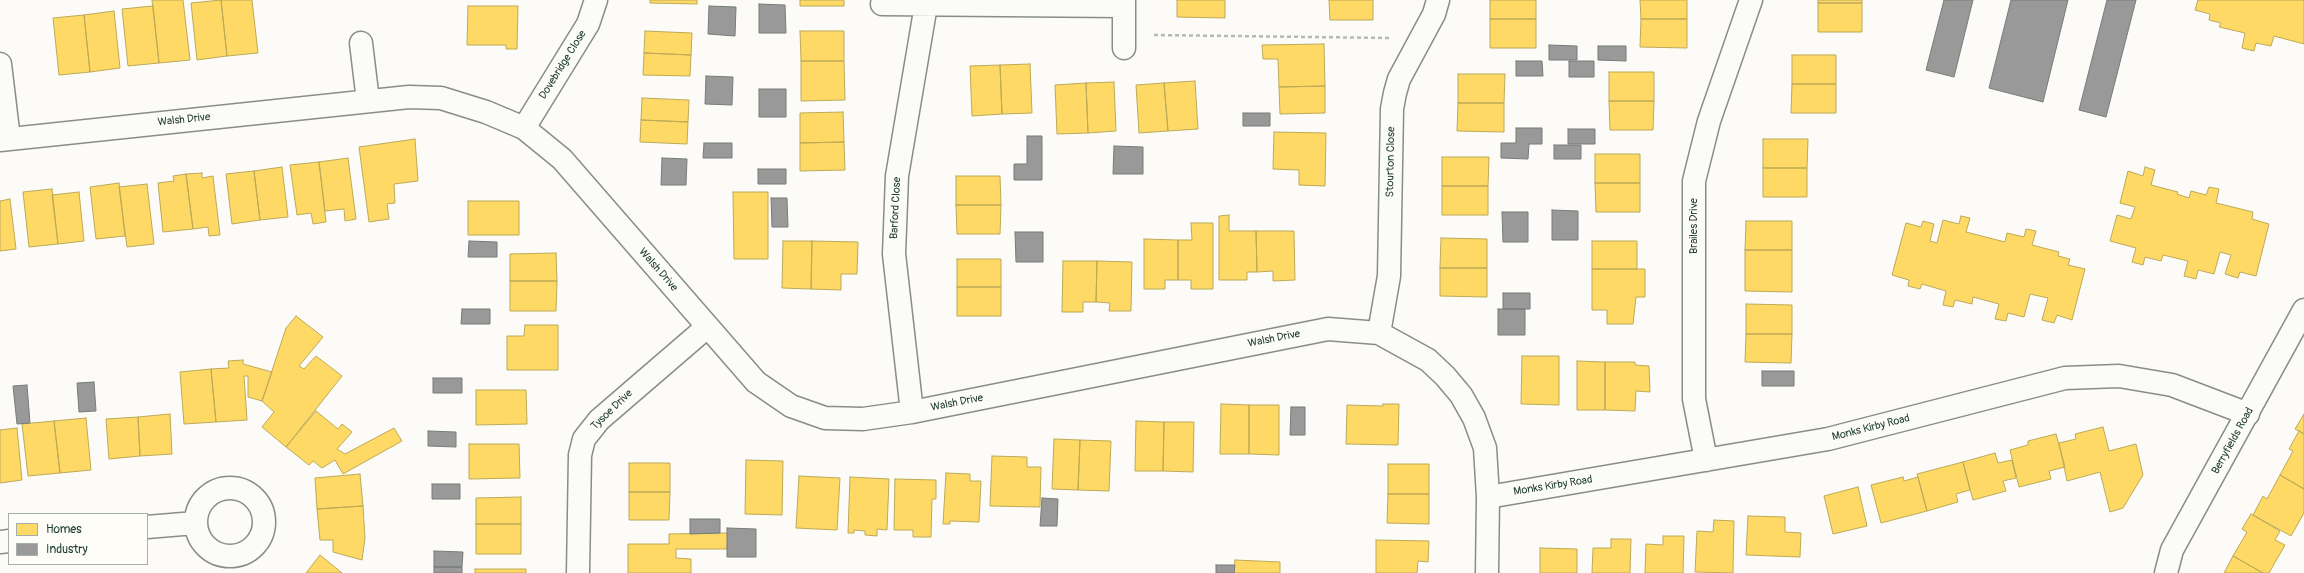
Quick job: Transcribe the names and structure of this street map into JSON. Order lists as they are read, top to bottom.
{
  "streets": {
    "street": [
      "Dovebridge Close",
      "Walsh Drive",
      "Stourton Close",
      "Barford Close",
      "Brailes Drive",
      "Tysoe Drive",
      "Monks Kirby Road",
      "Berryfields Road"
    ]
  },
  "crossings": [
    ["Dovebridge Close", "Walsh Drive"],
    ["Walsh Drive", "Stourton Close"],
    ["Walsh Drive", "Barford Close"],
    ["Walsh Drive", "Tysoe Drive"],
    ["Walsh Drive", "Monks Kirby Road"],
    ["Brailes Drive", "Monks Kirby Road"],
    ["Monks Kirby Road", "Berryfields Road"]
  ],
  "legend": ["Homes", "Industry"]
}
